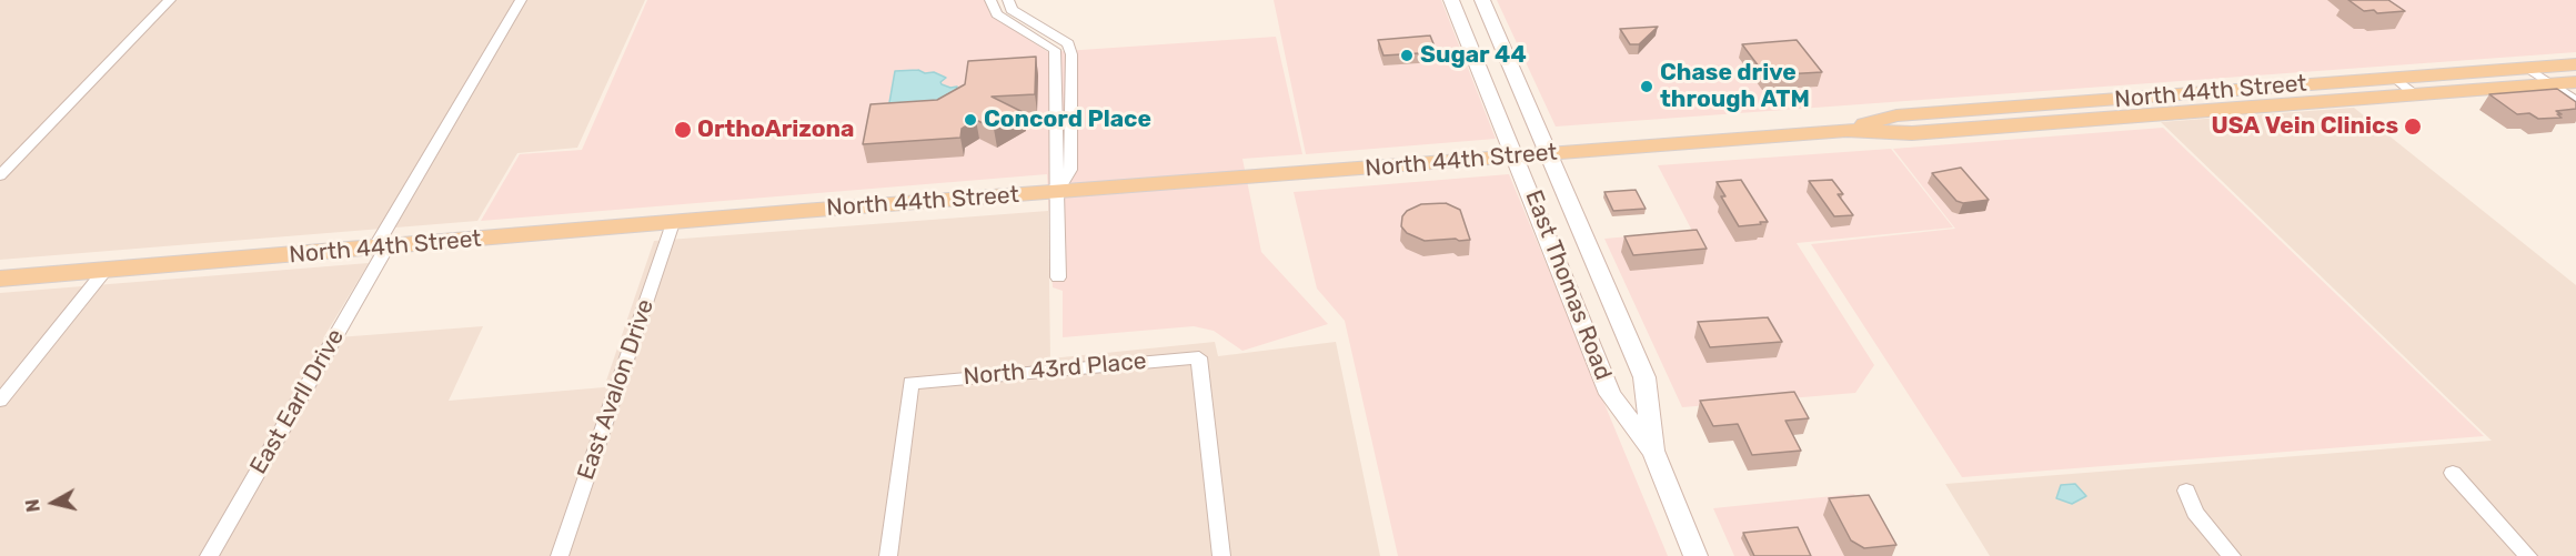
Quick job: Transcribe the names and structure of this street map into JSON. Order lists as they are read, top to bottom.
{
  "streets": {
    "main road": ["North 44th Street", "East Thomas Road"],
    "street": ["North 43rd Place", "East Avalon Drive", "East Earll Drive"]
  },
  "crossings": [
    ["North 44th Street", "East Thomas Road"],
    ["North 44th Street", "East Avalon Drive"],
    ["North 44th Street", "East Earll Drive"]
  ],
  "places": [
    "Sugar 44",
    "Chase drive through ATM",
    "Concord Place",
    "USA Vein Clinics",
    "OrthoArizona"
  ],
  "north": "left"
}
